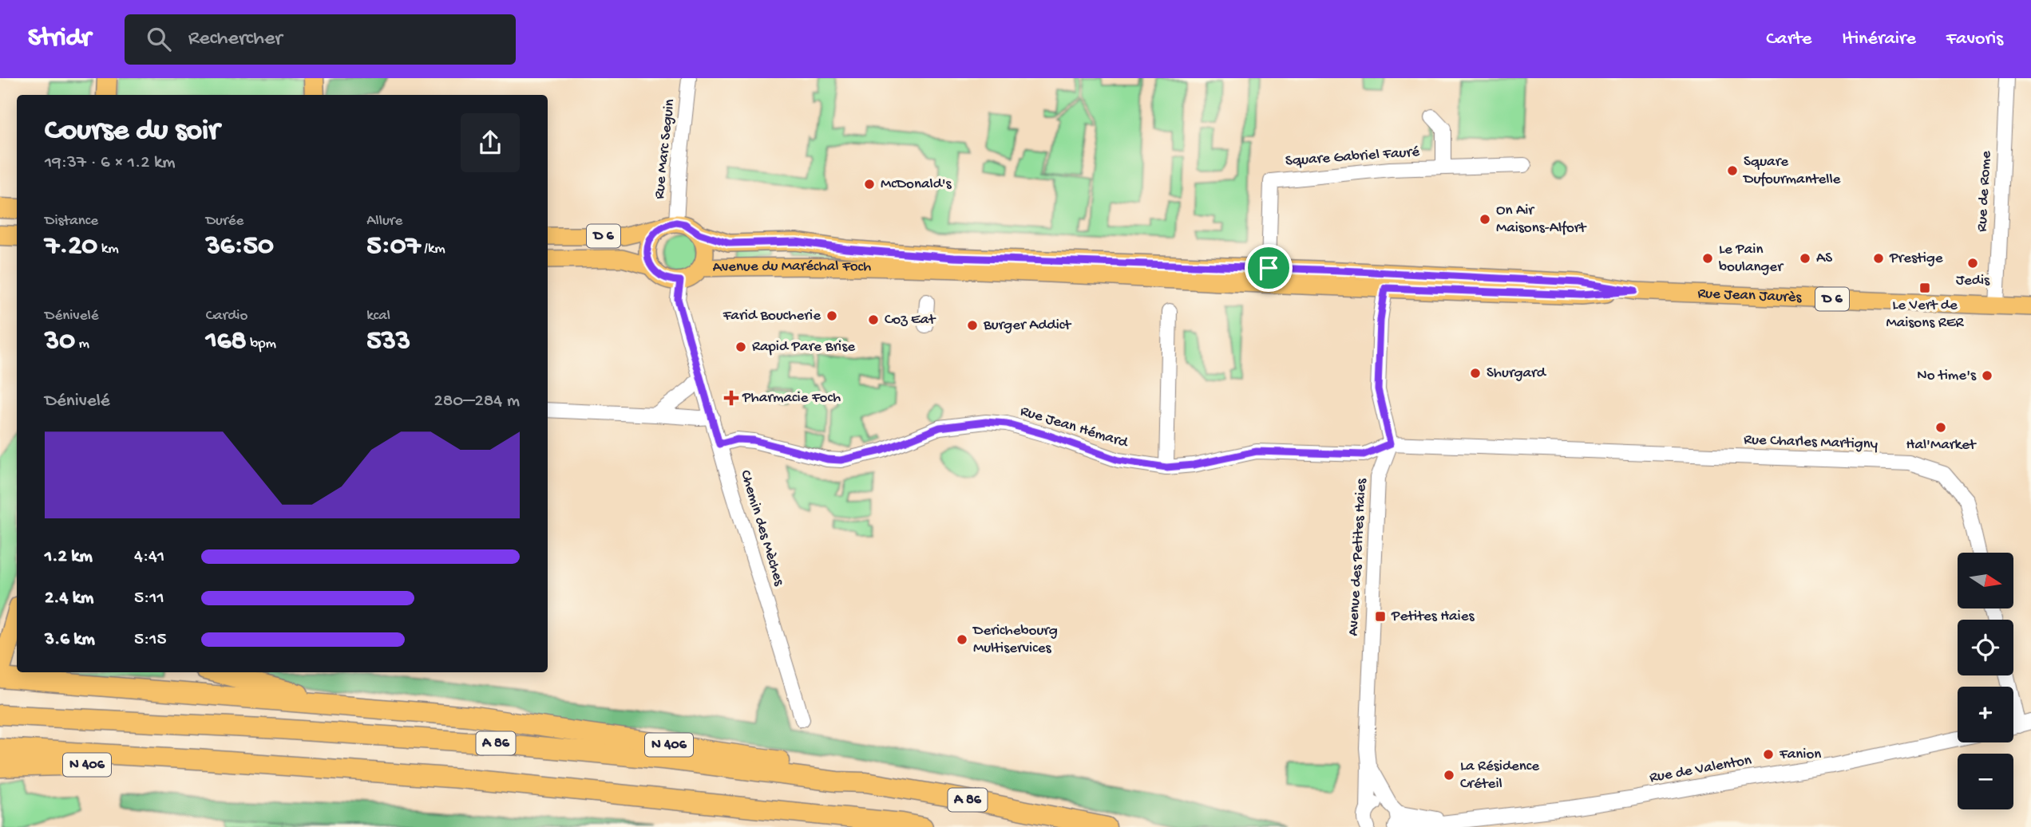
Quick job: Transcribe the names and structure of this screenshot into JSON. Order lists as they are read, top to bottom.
{
  "streets": {
    "highway": ["A 86", "N 406"],
    "main road": ["D 6", "Avenue du Maréchal Foch", "Rue Jean Jaurès"],
    "street": [
      "Rue Marc Seguin",
      "Square Gabriel Fauré",
      "Rue de Rome",
      "Rue Jean Hémard",
      "Rue Charles Martigny",
      "Chemin des Mèches",
      "Avenue des Petites Haies",
      "Rue de Valenton"
    ]
  },
  "crossings": [
    ["Rue Marc Seguin", "D 6"],
    ["Rue Marc Seguin", "Avenue du Maréchal Foch"],
    ["Rue Marc Seguin", "Chemin des Mèches"],
    ["Square Gabriel Fauré", "Avenue du Maréchal Foch"],
    ["Rue de Rome", "Rue Jean Jaurès"],
    ["D 6", "Avenue du Maréchal Foch"],
    ["D 6", "Chemin des Mèches"],
    ["Avenue du Maréchal Foch", "Rue Jean Jaurès"],
    ["Avenue du Maréchal Foch", "Chemin des Mèches"],
    ["Rue Jean Hémard", "Rue Charles Martigny"],
    ["Rue Jean Hémard", "Chemin des Mèches"],
    ["Rue Jean Hémard", "Avenue des Petites Haies"],
    ["Rue Charles Martigny", "Avenue des Petites Haies"],
    ["Avenue des Petites Haies", "Rue de Valenton"],
    ["A 86", "N 406"]
  ],
  "places": {
    "other": [
      "Square Dufourmantelle",
      "McDonald's",
      "On Air Maisons-Alfort",
      "Le Pain boulanger",
      "AS",
      "Prestige",
      "Jedis",
      "Farid Boucherie",
      "Coz Eat",
      "Burger Addict",
      "Rapid Pare Brise",
      "Shurgard",
      "No time's",
      "Hal'Market",
      "Derichebourg Multiservices",
      "Fanion",
      "La Résidence Créteil"
    ],
    "transit": ["Le Vert de Maisons RER", "Petites Haies"],
    "health": ["Pharmacie Foch"]
  },
  "north": "right",
  "page": {
    "header": "Stridr",
    "search": "Rechercher",
    "nav": ["Carte", "Itinéraire", "Favoris"],
    "heading": ["Course du soir", "19:37 · 6 × 1.2 km"],
    "stats": [
      ["Distance", "7.20 km"],
      ["Durée", "36:50"],
      ["Allure", "5:07 /km"],
      ["Dénivelé", "30 m"],
      ["Cardio", "168 bpm"],
      ["kcal", "533"]
    ],
    "chart": ["Dénivelé", "280–284 m"],
    "list": [
      {
        "name": "1.2 km",
        "note": "4:41"
      },
      {
        "name": "2.4 km",
        "note": "5:11"
      },
      {
        "name": "3.6 km",
        "note": "5:15"
      }
    ],
    "map_buttons": ["+", "−"]
  }
}
